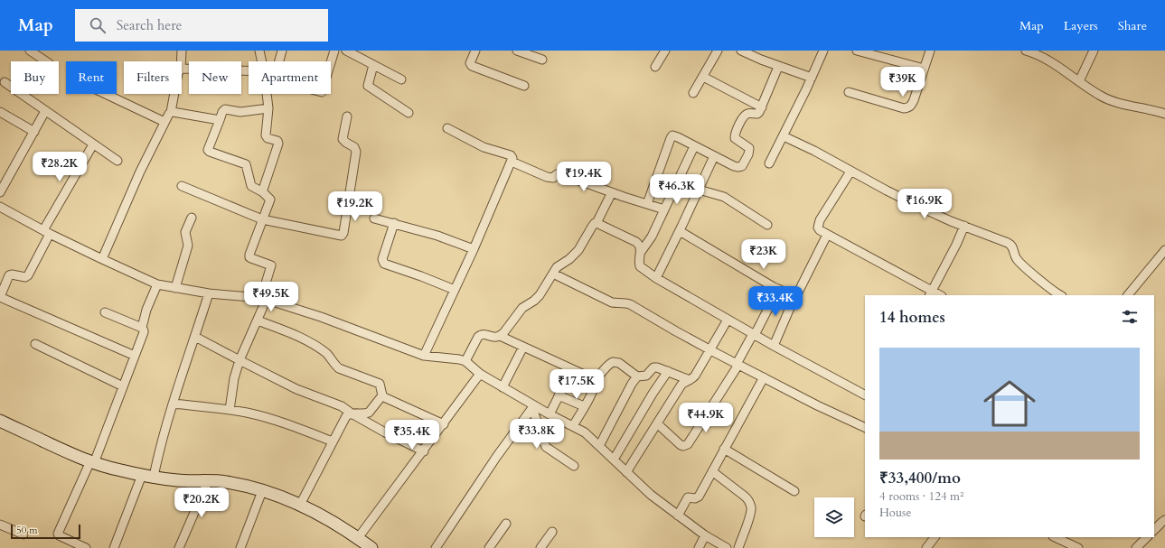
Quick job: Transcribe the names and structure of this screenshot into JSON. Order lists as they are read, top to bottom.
{
  "scale_bar": "50 m",
  "page": {
    "header": "Map",
    "search": "Search here",
    "nav": ["Map", "Layers", "Share"],
    "chip": [
      "Buy",
      "Rent",
      "Filters",
      "New",
      "Apartment"
    ],
    "price": [
      "₹39K",
      "₹28.2K",
      "₹19.4K",
      "₹46.3K",
      "₹16.9K",
      "₹19.2K",
      "₹23K",
      "₹49.5K",
      "₹33.4K",
      "₹17.5K",
      "₹44.9K",
      "₹33.8K",
      "₹35.4K",
      "₹20.2K"
    ],
    "heading": "14 homes",
    "list": [
      {
        "name": "₹33,400/mo",
        "note": "4 rooms · 124 m² · House"
      }
    ],
    "scale": "50 m"
  }
}
